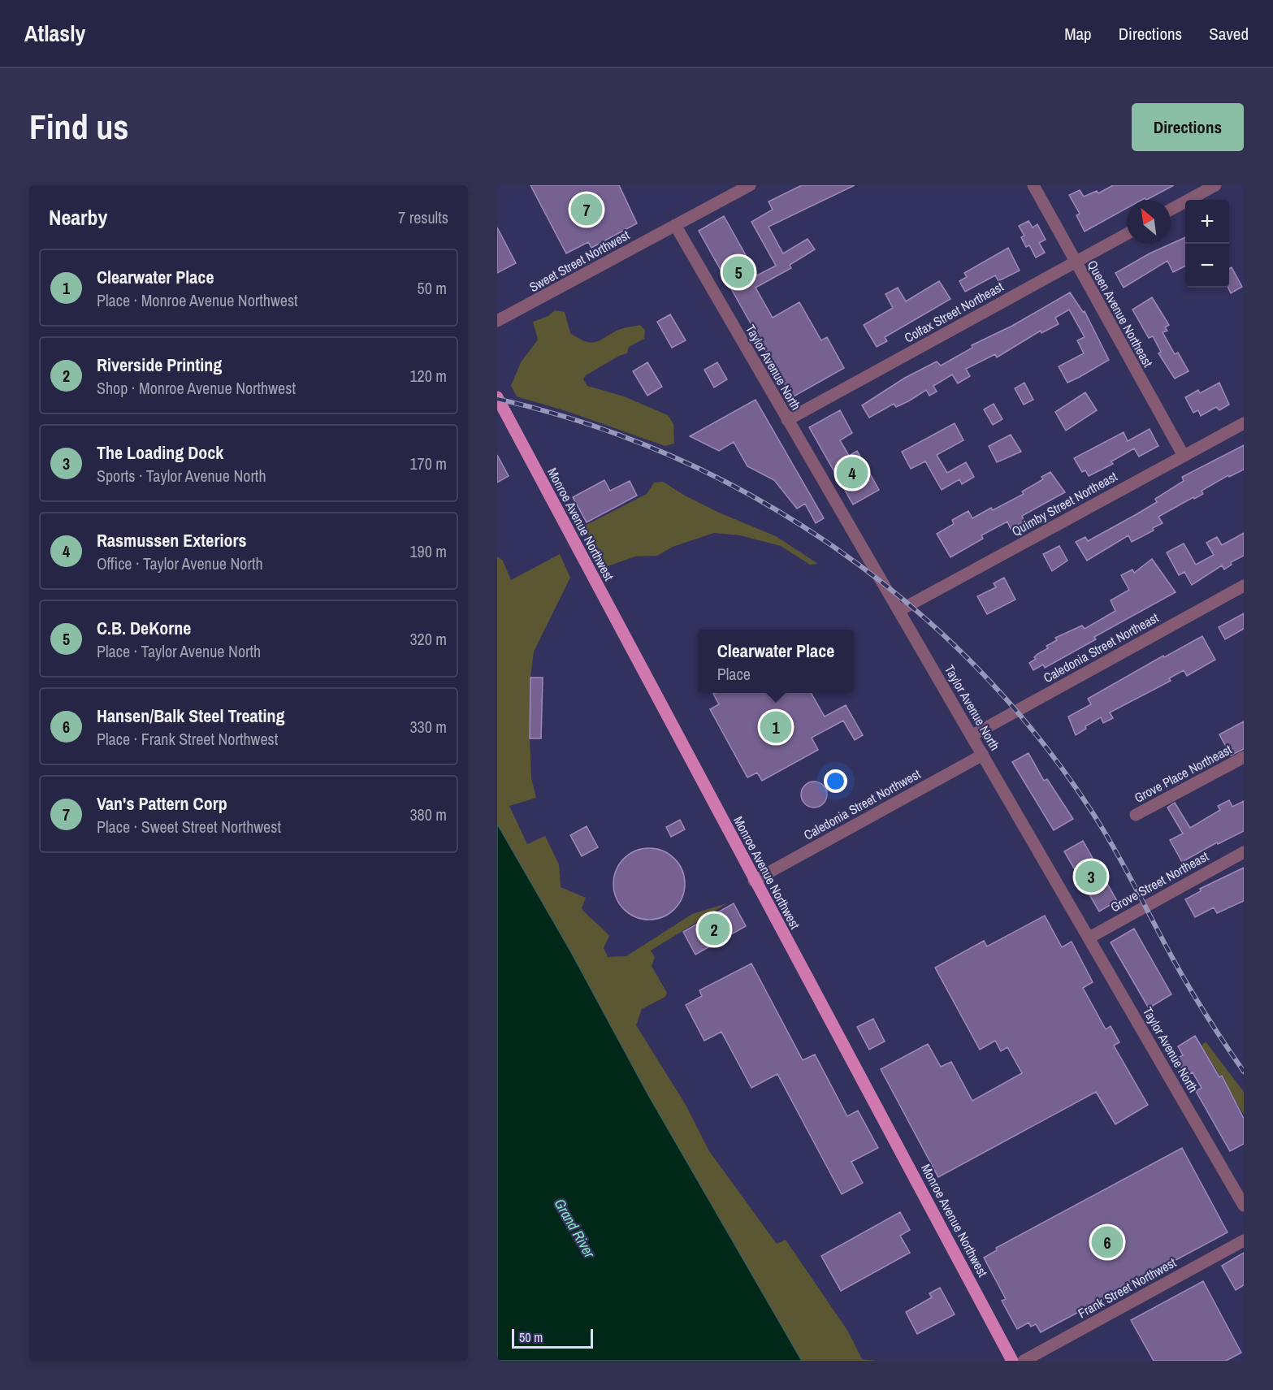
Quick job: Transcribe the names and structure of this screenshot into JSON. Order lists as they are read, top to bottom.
{
  "streets": {
    "main road": ["Monroe Avenue Northwest"],
    "street": [
      "Sweet Street Northwest",
      "Colfax Street Northeast",
      "Queen Avenue Northeast",
      "Taylor Avenue North",
      "Quimby Street Northeast",
      "Caledonia Street Northeast",
      "Grove Place Northeast",
      "Caledonia Street Northwest",
      "Grove Street Northeast",
      "Frank Street Northwest"
    ]
  },
  "crossings": [
    ["Sweet Street Northwest", "Taylor Avenue North"],
    ["Colfax Street Northeast", "Queen Avenue Northeast"],
    ["Colfax Street Northeast", "Taylor Avenue North"],
    ["Queen Avenue Northeast", "Quimby Street Northeast"],
    ["Taylor Avenue North", "Quimby Street Northeast"],
    ["Taylor Avenue North", "Caledonia Street Northeast"],
    ["Taylor Avenue North", "Caledonia Street Northwest"],
    ["Taylor Avenue North", "Grove Street Northeast"],
    ["Monroe Avenue Northwest", "Caledonia Street Northwest"]
  ],
  "water": ["Grand River"],
  "scale_bar": "50 m",
  "north": "top left",
  "page": {
    "header": "Atlasly",
    "nav": ["Map", "Directions", "Saved"],
    "buttons": "Directions",
    "title": "Find us",
    "heading": ["Nearby", "7 results"],
    "pins": [
      "7",
      "5",
      "4",
      "1",
      "3",
      "2",
      "6"
    ],
    "map_buttons": ["+", "−"],
    "list": [
      {
        "mark": "1",
        "name": "Clearwater Place",
        "note": "Place · Monroe Avenue Northwest",
        "value": "50 m"
      },
      {
        "mark": "2",
        "name": "Riverside Printing",
        "note": "Shop · Monroe Avenue Northwest",
        "value": "120 m"
      },
      {
        "mark": "3",
        "name": "The Loading Dock",
        "note": "Sports · Taylor Avenue North",
        "value": "170 m"
      },
      {
        "mark": "4",
        "name": "Rasmussen Exteriors",
        "note": "Office · Taylor Avenue North",
        "value": "190 m"
      },
      {
        "mark": "5",
        "name": "C.B. DeKorne",
        "note": "Place · Taylor Avenue North",
        "value": "320 m"
      },
      {
        "mark": "6",
        "name": "Hansen/Balk Steel Treating",
        "note": "Place · Frank Street Northwest",
        "value": "330 m"
      },
      {
        "mark": "7",
        "name": "Van's Pattern Corp",
        "note": "Place · Sweet Street Northwest",
        "value": "380 m"
      }
    ],
    "popup": ["Clearwater Place", "Place"],
    "scale": "50 m"
  }
}
